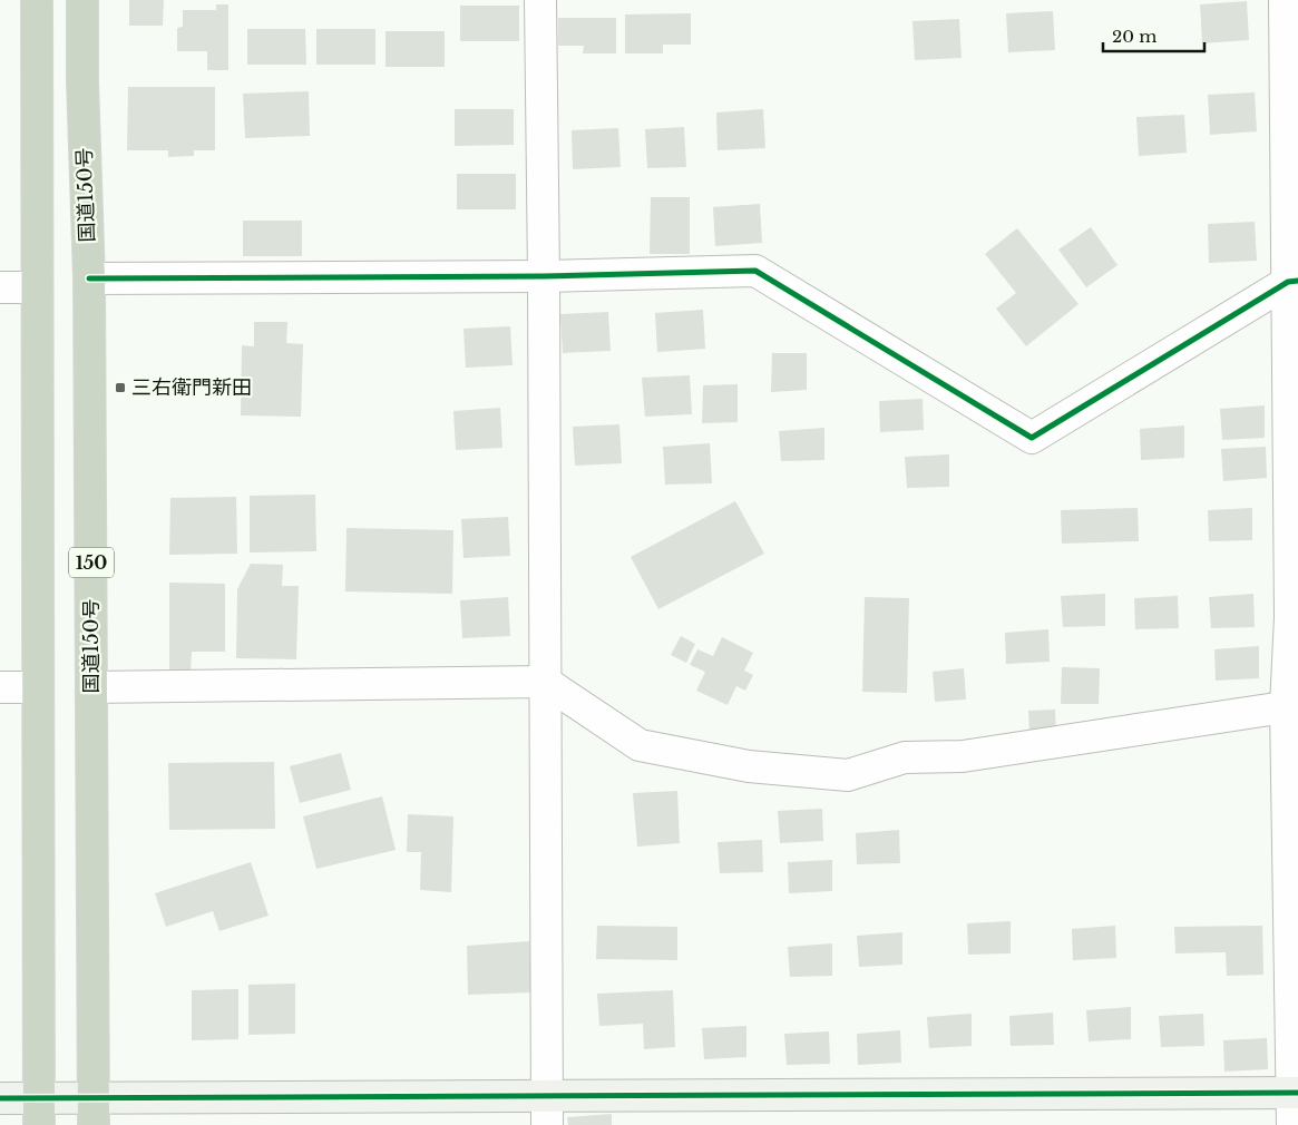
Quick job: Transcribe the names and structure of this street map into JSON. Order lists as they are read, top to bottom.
{
  "streets": {
    "highway": ["国道150号", "150"]
  },
  "places": {
    "transit": ["三右衛門新田"]
  },
  "scale_bar": "20 m"
}
